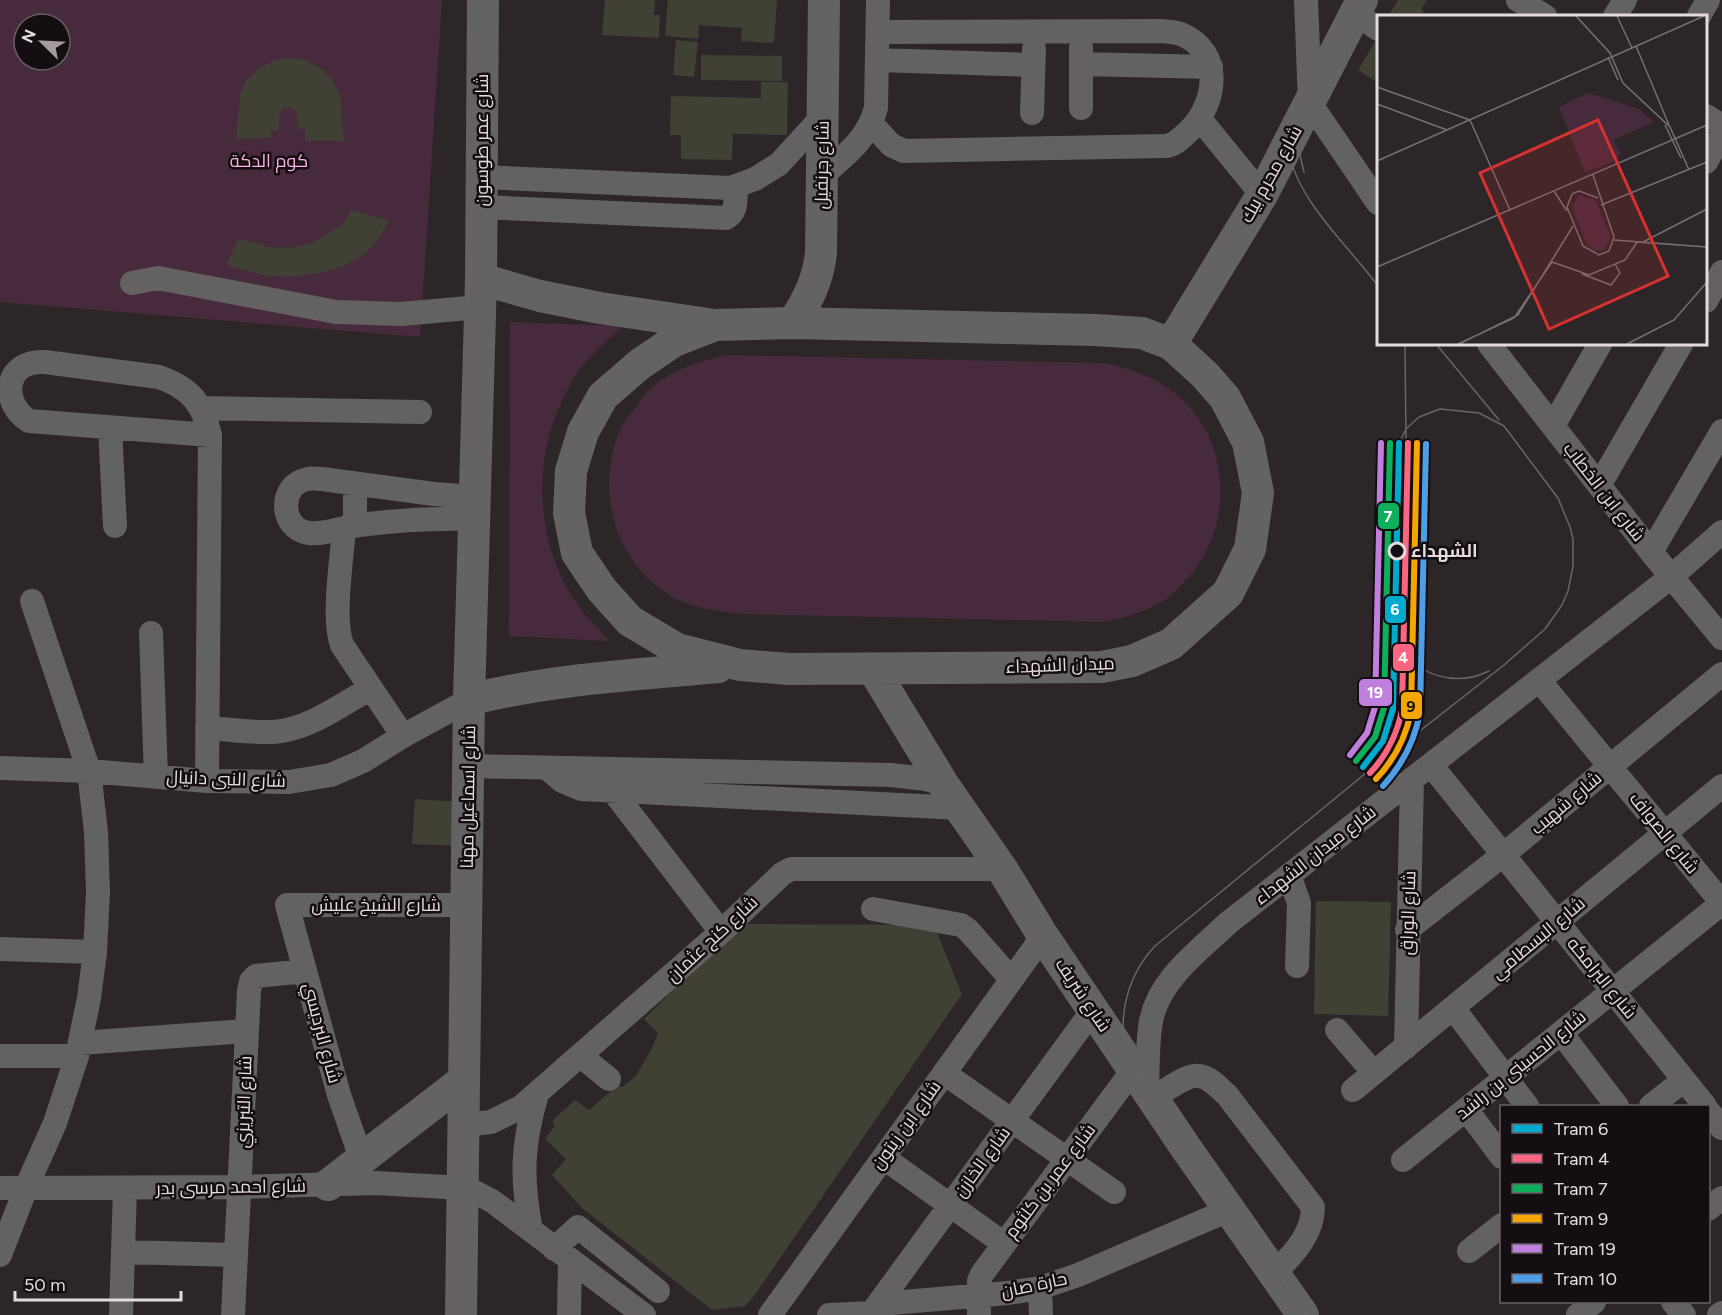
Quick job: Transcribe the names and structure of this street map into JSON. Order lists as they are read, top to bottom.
{
  "streets": {
    "main road": [
      "شارع عمر طوسون",
      "شارع جرنفيل",
      "شارع محرم بيك",
      "ميدان الشهداء",
      "شارع اسماعيل مهنا",
      "شارع شريف"
    ],
    "street": [
      "شارع ابن الخطاب",
      "شارع النبى دانيال",
      "شارع شهيب",
      "شارع الصواف",
      "شارع ميدان الشهداء",
      "شارع الشيخ عليش",
      "شارع الوراق",
      "شارع البسطامي",
      "شارع كنج عثمان",
      "شارع البرامكه",
      "شارع البرديسي",
      "شارع الحسينى بن راشد",
      "شارع التبريزي",
      "شارع ابن زيتون",
      "شارع الخازن",
      "شارع عمر بن كلثوم",
      "شارع احمد مرسى بدر",
      "حارة صان"
    ]
  },
  "crossings": [
    ["شارع عمر طوسون", "شارع اسماعيل مهنا"],
    ["شارع جرنفيل", "ميدان الشهداء"],
    ["شارع محرم بيك", "ميدان الشهداء"],
    ["شارع ابن الخطاب", "شارع ميدان الشهداء"],
    ["ميدان الشهداء", "شارع شريف"],
    ["شارع النبى دانيال", "شارع اسماعيل مهنا"],
    ["شارع اسماعيل مهنا", "شارع الشيخ عليش"],
    ["شارع اسماعيل مهنا", "شارع كنج عثمان"],
    ["شارع اسماعيل مهنا", "شارع احمد مرسى بدر"],
    ["شارع شهيب", "شارع الصواف"],
    ["شارع شهيب", "شارع الوراق"],
    ["شارع شهيب", "شارع البرامكه"],
    ["شارع الصواف", "شارع ميدان الشهداء"],
    ["شارع الصواف", "شارع البسطامي"],
    ["شارع الصواف", "شارع الحسينى بن راشد"],
    ["شارع ميدان الشهداء", "شارع الوراق"],
    ["شارع ميدان الشهداء", "شارع البرامكه"],
    ["شارع ميدان الشهداء", "شارع شريف"],
    ["شارع ميدان الشهداء", "شارع عمر بن كلثوم"],
    ["شارع الشيخ عليش", "شارع البرديسي"],
    ["شارع الوراق", "شارع البسطامي"],
    ["شارع الوراق", "شارع البرامكه"],
    ["شارع البسطامي", "شارع البرامكه"],
    ["شارع كنج عثمان", "شارع شريف"],
    ["شارع البرامكه", "شارع الحسينى بن راشد"],
    ["شارع شريف", "شارع ابن زيتون"],
    ["شارع شريف", "شارع الخازن"],
    ["شارع شريف", "شارع عمر بن كلثوم"],
    ["شارع شريف", "حارة صان"],
    ["شارع البرديسي", "شارع التبريزي"],
    ["شارع التبريزي", "شارع احمد مرسى بدر"],
    ["شارع الخازن", "حارة صان"],
    ["شارع عمر بن كلثوم", "حارة صان"]
  ],
  "parks": ["كوم الدكة"],
  "places": ["الشهداء"],
  "lines": [
    "tram line 6",
    "tram line 4",
    "tram line 7",
    "tram line 9",
    "tram line 19",
    "tram line 10"
  ],
  "legend": [
    "Tram 6",
    "Tram 4",
    "Tram 7",
    "Tram 9",
    "Tram 19",
    "Tram 10"
  ],
  "scale_bar": "50 m",
  "north": "top left"
}
